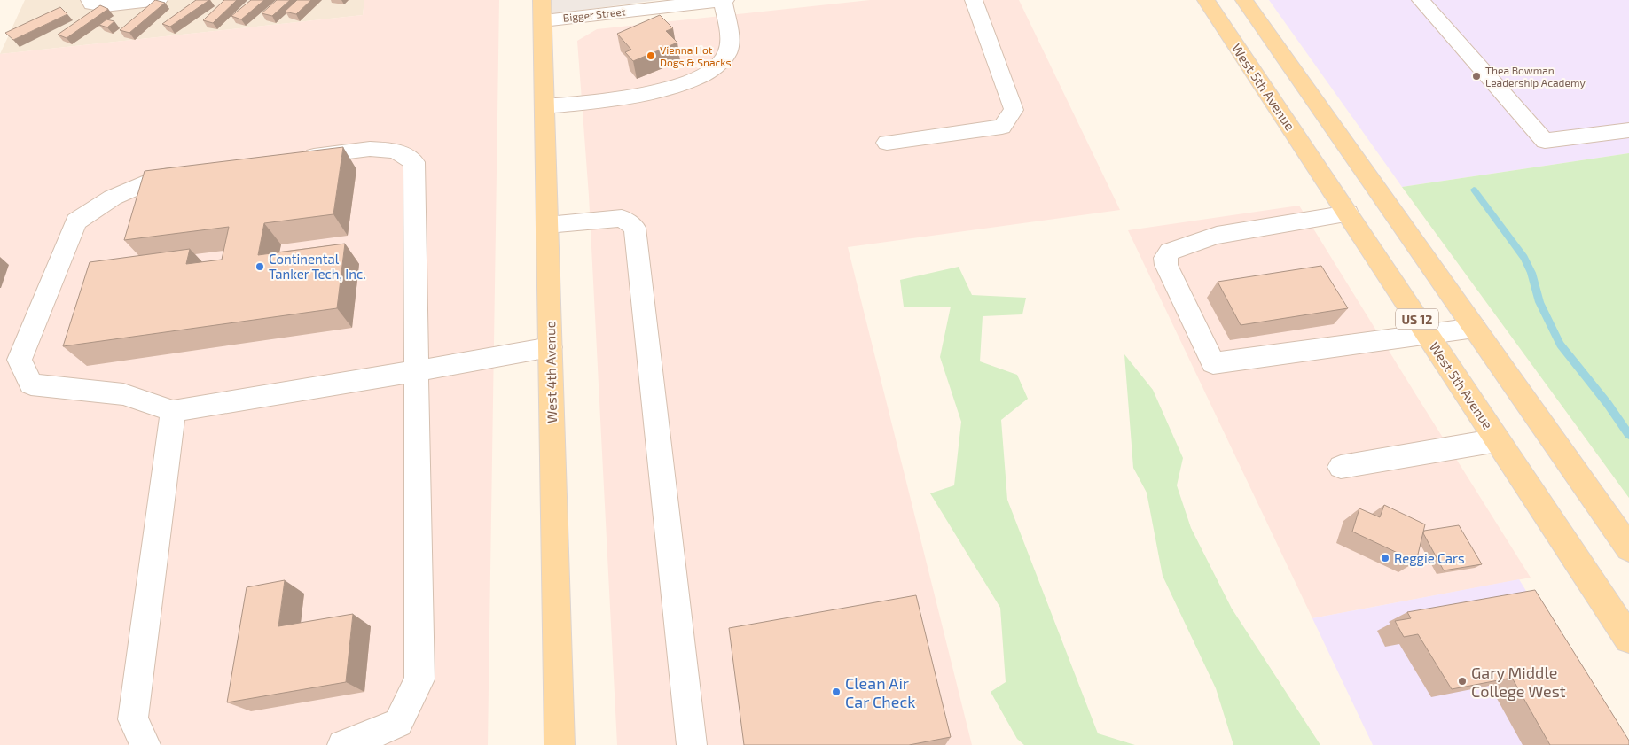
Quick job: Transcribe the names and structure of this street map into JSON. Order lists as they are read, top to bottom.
{
  "streets": {
    "main road": ["West 5th Avenue", "US 12", "West 4th Avenue"],
    "street": ["Bigger Street"]
  },
  "crossings": [
    ["Bigger Street", "West 4th Avenue"]
  ],
  "places": [
    "Vienna Hot Dogs & Snacks",
    "Thea Bowman Leadership Academy",
    "Continental Tanker Tech, Inc.",
    "Reggie Cars",
    "Gary Middle College West",
    "Clean Air Car Check"
  ]
}
